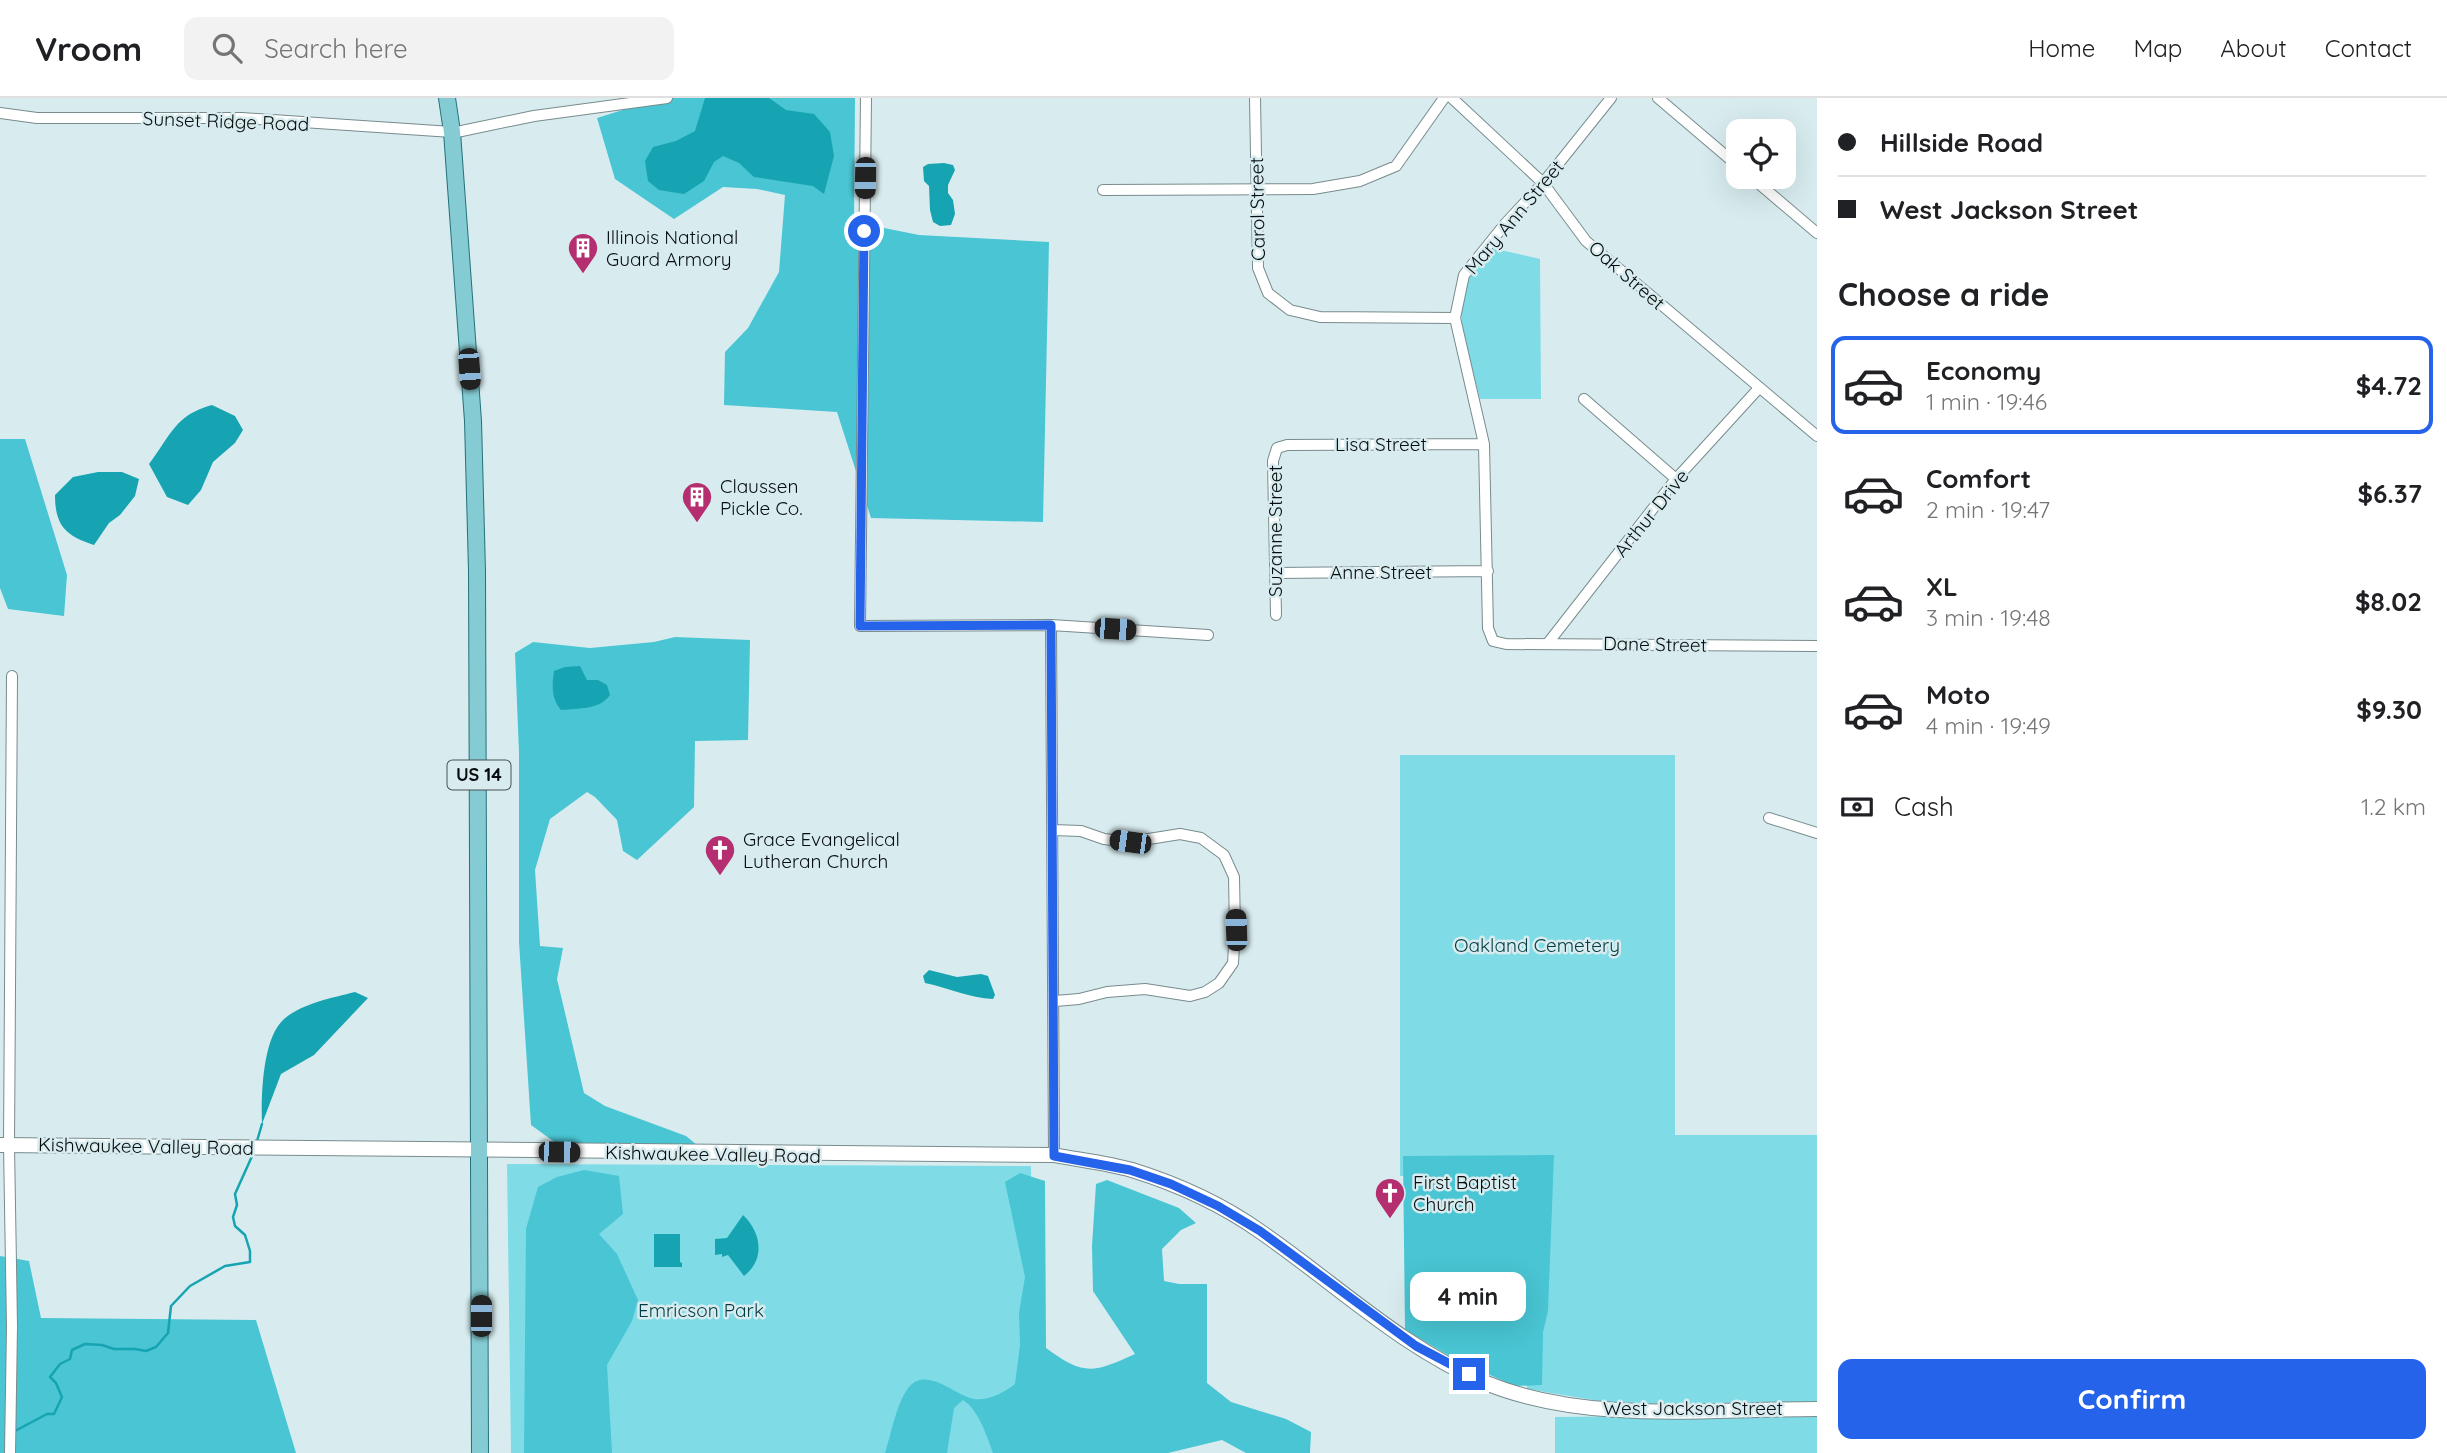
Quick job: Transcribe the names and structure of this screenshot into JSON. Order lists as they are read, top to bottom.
{
  "streets": {
    "main road": ["US 14"],
    "street": [
      "Sunset Ridge Road",
      "Carol Street",
      "Mary Ann Street",
      "Oak Street",
      "Lisa Street",
      "Arthur Drive",
      "Suzanne Street",
      "Anne Street",
      "Dane Street",
      "Kishwaukee Valley Road",
      "West Jackson Street"
    ]
  },
  "crossings": [
    ["Sunset Ridge Road", "US 14"],
    ["Carol Street", "Mary Ann Street"],
    ["Mary Ann Street", "Oak Street"],
    ["Mary Ann Street", "Lisa Street"],
    ["Mary Ann Street", "Anne Street"],
    ["Mary Ann Street", "Dane Street"],
    ["Oak Street", "Arthur Drive"],
    ["Lisa Street", "Suzanne Street"],
    ["Arthur Drive", "Dane Street"],
    ["Suzanne Street", "Anne Street"],
    ["US 14", "Kishwaukee Valley Road"],
    ["Kishwaukee Valley Road", "West Jackson Street"]
  ],
  "parks": ["Oakland Cemetery", "Emricson Park"],
  "places": {
    "building": ["Illinois National Guard Armory", "Claussen Pickle Co."],
    "church": ["Grace Evangelical Lutheran Church", "First Baptist Church"]
  },
  "page": {
    "header": "Vroom",
    "search": "Search here",
    "nav": [
      "Home",
      "Map",
      "About",
      "Contact"
    ],
    "banner": ["Hillside Road", "West Jackson Street"],
    "heading": "Choose a ride",
    "list": [
      {
        "name": "Economy",
        "note": "1 min · 19:46",
        "value": "$4.72"
      },
      {
        "name": "Comfort",
        "note": "2 min · 19:47",
        "value": "$6.37"
      },
      {
        "name": "XL",
        "note": "3 min · 19:48",
        "value": "$8.02"
      },
      {
        "name": "Moto",
        "note": "4 min · 19:49",
        "value": "$9.30"
      }
    ],
    "pay": ["Cash", "1.2 km"],
    "bubble": "4 min",
    "buttons": "Confirm"
  }
}
